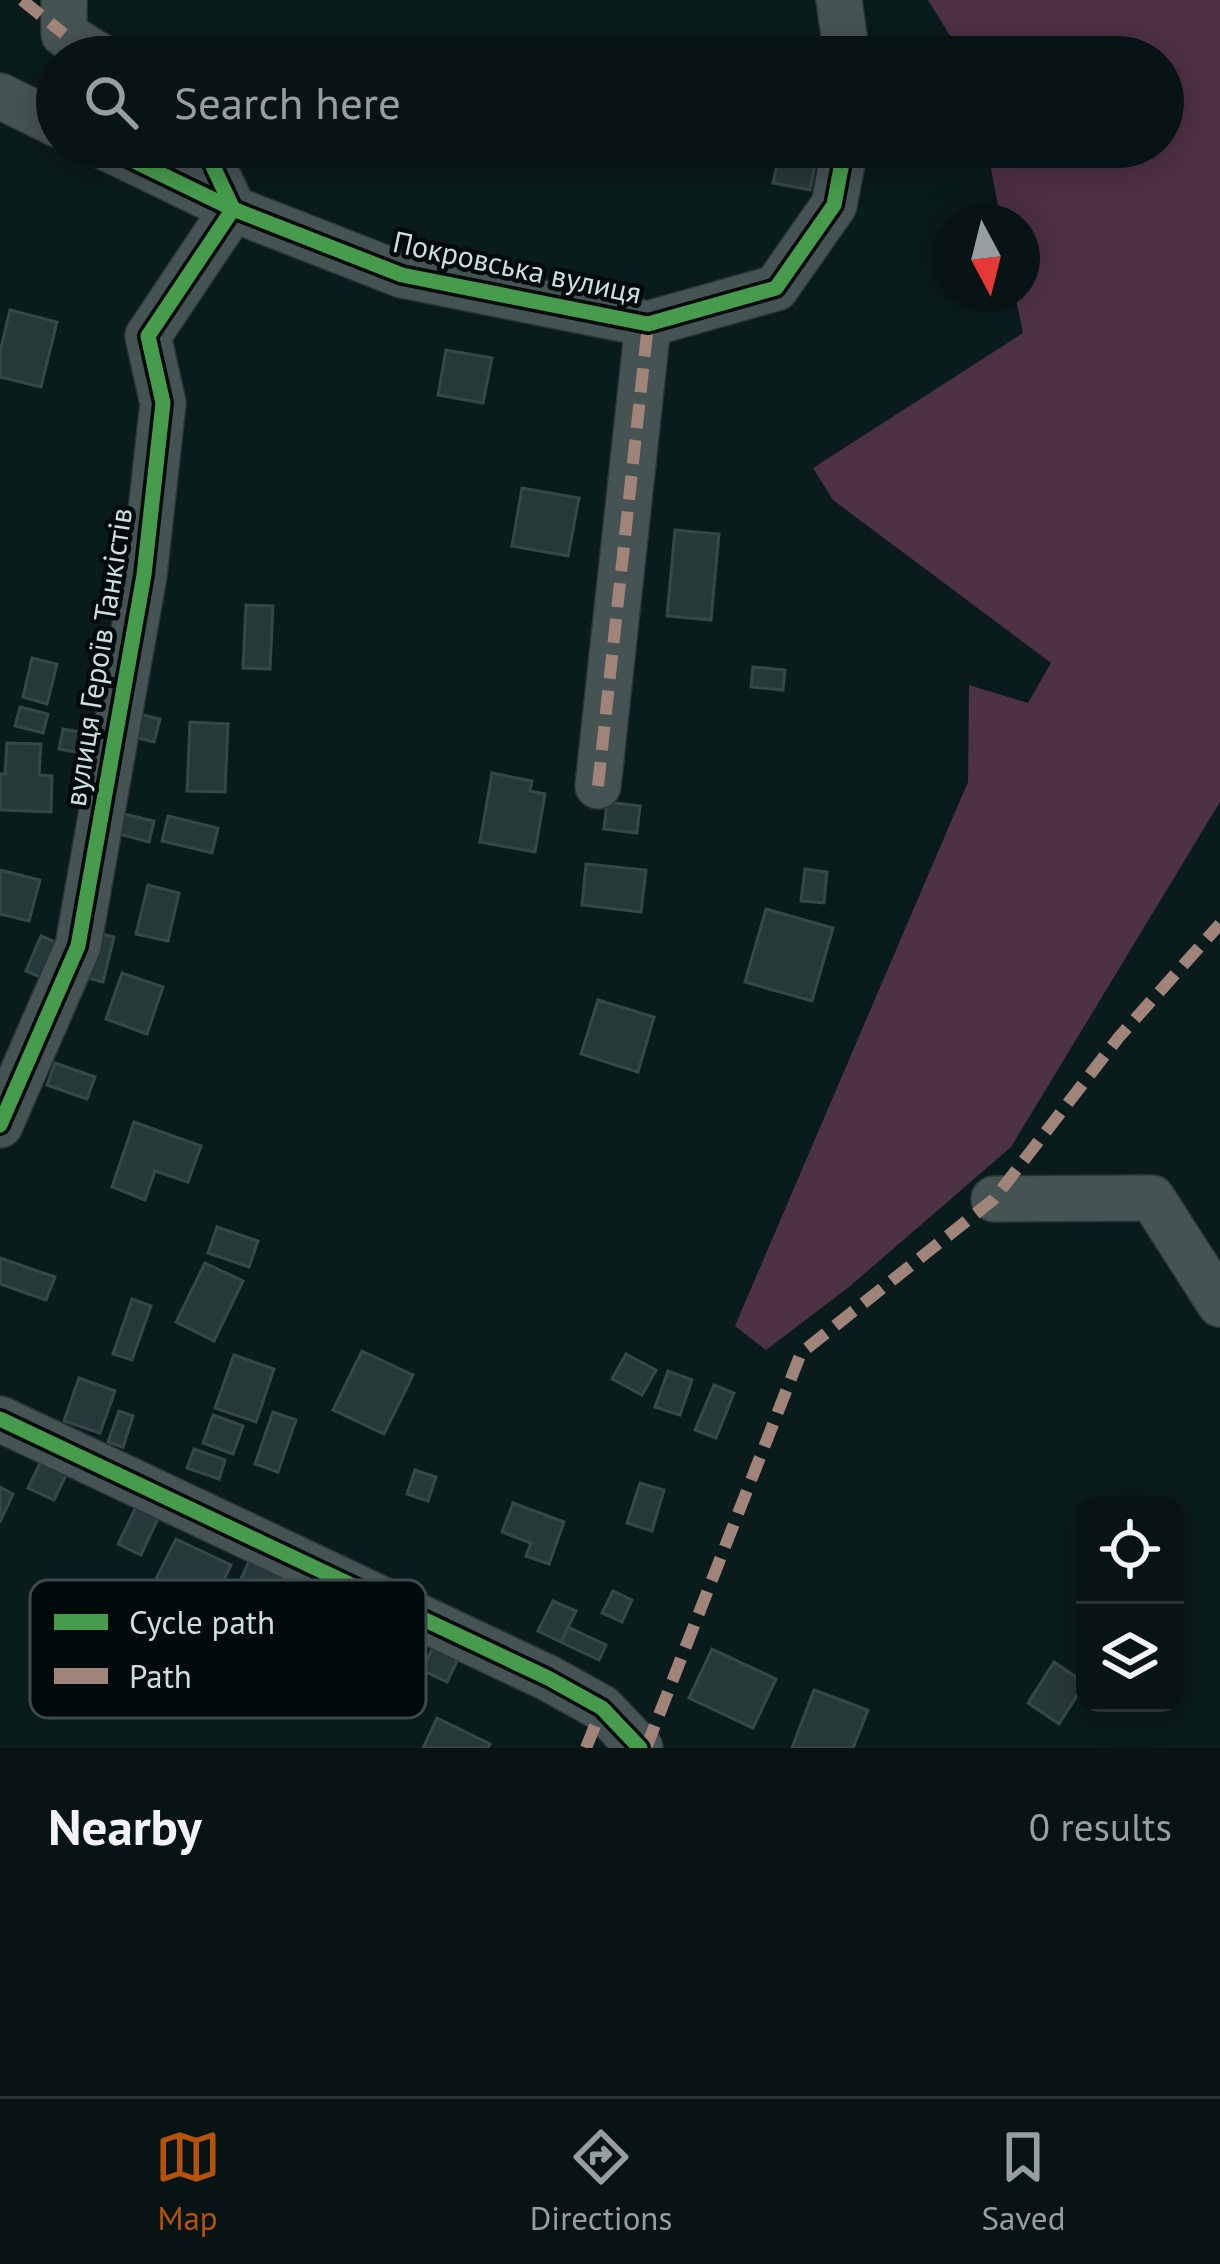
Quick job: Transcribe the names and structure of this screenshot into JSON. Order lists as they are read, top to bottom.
{
  "streets": {
    "street": ["Покровська вулиця", "вулиця Героїв Танкістів"]
  },
  "crossings": [
    ["Покровська вулиця", "вулиця Героїв Танкістів"]
  ],
  "legend": ["Cycle path", "Path"],
  "north": "bottom",
  "page": {
    "search": "Search here",
    "heading": ["Nearby", "0 results"],
    "nav": ["Map", "Directions", "Saved"]
  }
}
